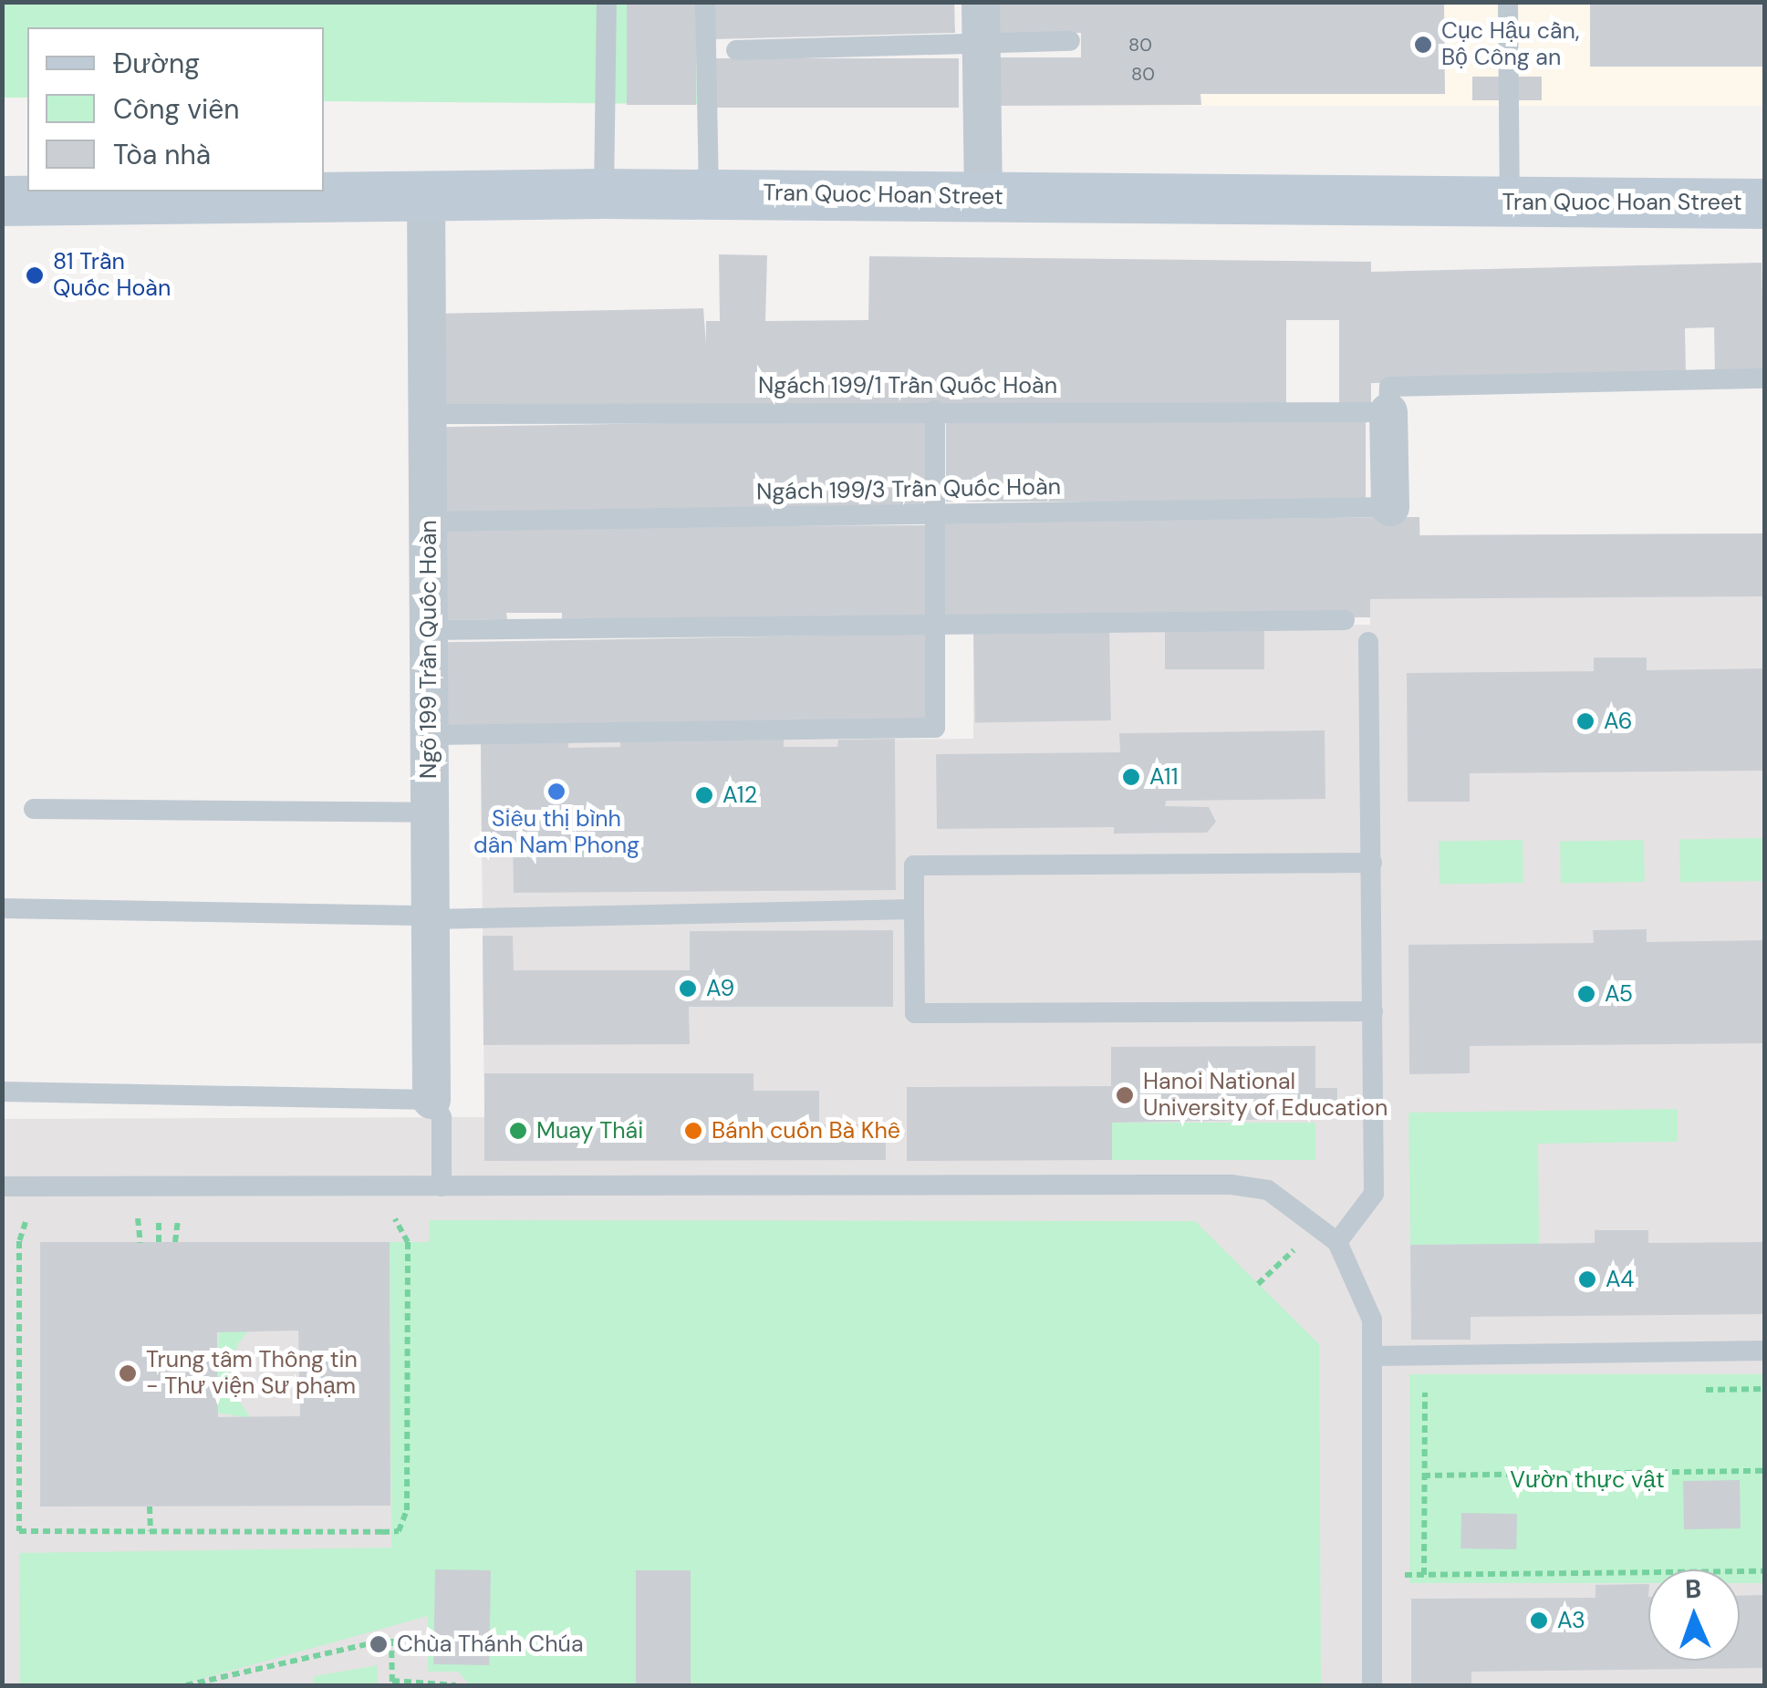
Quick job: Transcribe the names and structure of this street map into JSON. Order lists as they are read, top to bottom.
{
  "streets": {
    "street": ["Tran Quoc Hoan Street", "Ngõ 199 Trần Quốc Hoàn"],
    "lane": ["Ngách 199/1 Trần Quốc Hoàn", "Ngách 199/3 Trần Quốc Hoàn"]
  },
  "crossings": [
    ["Tran Quoc Hoan Street", "Ngõ 199 Trần Quốc Hoàn"],
    ["Ngách 199/1 Trần Quốc Hoàn", "Ngõ 199 Trần Quốc Hoàn"],
    ["Ngách 199/3 Trần Quốc Hoàn", "Ngõ 199 Trần Quốc Hoàn"]
  ],
  "parks": ["Vườn thực vật"],
  "places": [
    "Cục Hậu cần, Bộ Công an",
    "81 Trần Quốc Hoàn",
    "A6",
    "A11",
    "Siêu thị bình dân Nam Phong",
    "A12",
    "A9",
    "A5",
    "Hanoi National University of Education",
    "Muay Thái",
    "Bánh cuốn Bà Khê",
    "A4",
    "Trung tâm Thông tin - Thư viện Sư phạm",
    "A3",
    "Chùa Thánh Chúa"
  ],
  "house_numbers": ["80", "80"],
  "legend": ["Đường", "Công viên", "Tòa nhà"],
  "north": "top"
}
